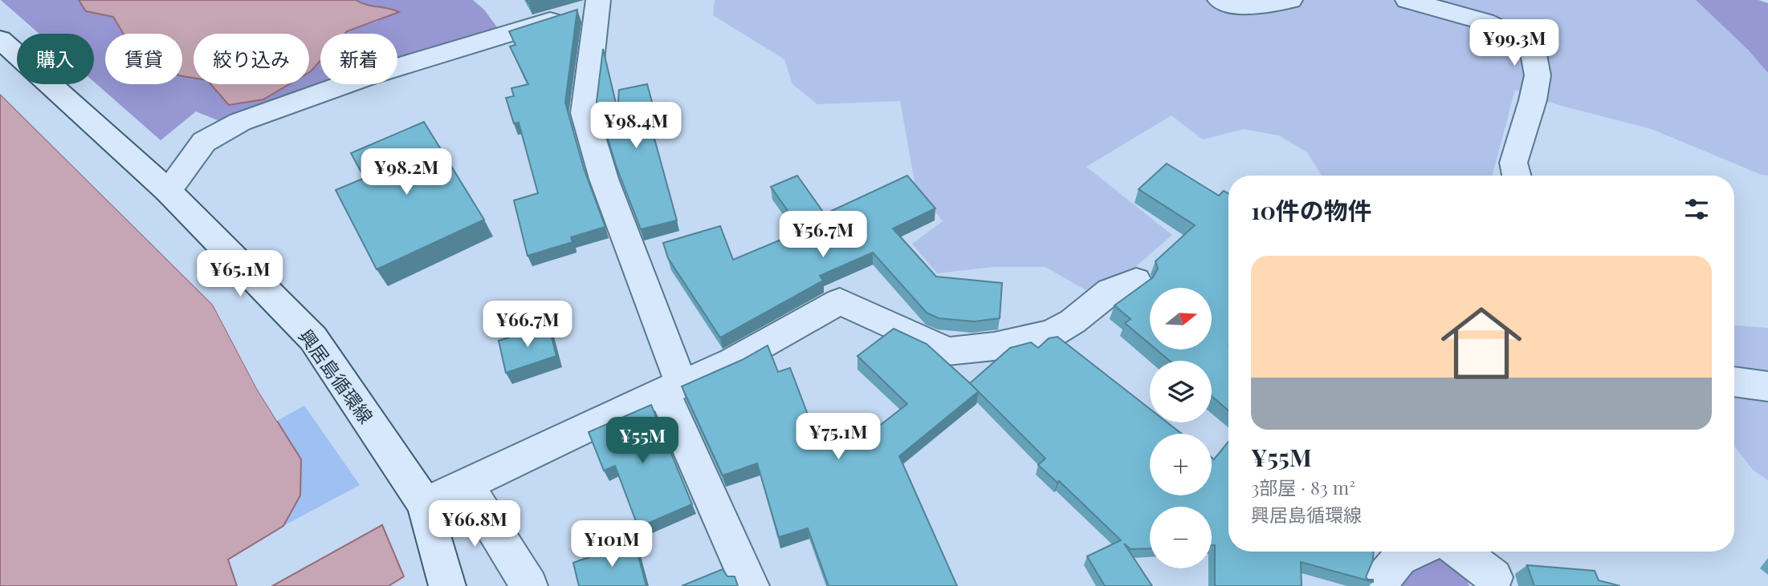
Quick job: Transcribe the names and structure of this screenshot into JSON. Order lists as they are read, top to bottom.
{
  "streets": {
    "street": ["興居島循環線"]
  },
  "north": "right",
  "page": {
    "price": [
      "¥99.3M",
      "¥98.4M",
      "¥98.2M",
      "¥56.7M",
      "¥65.1M",
      "¥66.7M",
      "¥75.1M",
      "¥55M",
      "¥66.8M",
      "¥101M"
    ],
    "chip": [
      "購入",
      "賃貸",
      "絞り込み",
      "新着"
    ],
    "heading": "10件の物件",
    "list": [
      {
        "name": "¥55M",
        "note": "3部屋 · 83 m² · 興居島循環線"
      }
    ],
    "map_buttons": ["+", "−"]
  }
}
